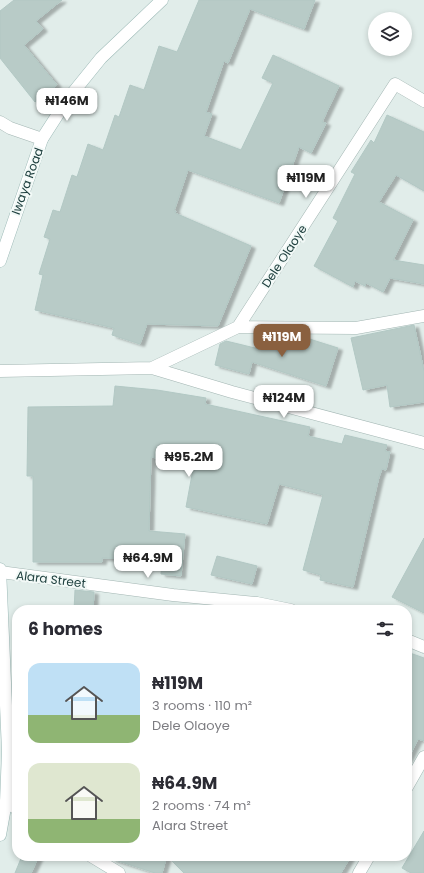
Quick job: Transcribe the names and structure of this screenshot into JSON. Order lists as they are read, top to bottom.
{
  "streets": {
    "street": ["Iwaya Road", "Dele Olaoye", "Alara Street"]
  },
  "page": {
    "price": [
      "₦146M",
      "₦119M",
      "₦119M",
      "₦124M",
      "₦95.2M",
      "₦64.9M"
    ],
    "heading": "6 homes",
    "list": [
      {
        "name": "₦119M",
        "note": "3 rooms · 110 m² · Dele Olaoye"
      },
      {
        "name": "₦64.9M",
        "note": "2 rooms · 74 m² · Alara Street"
      }
    ]
  }
}
